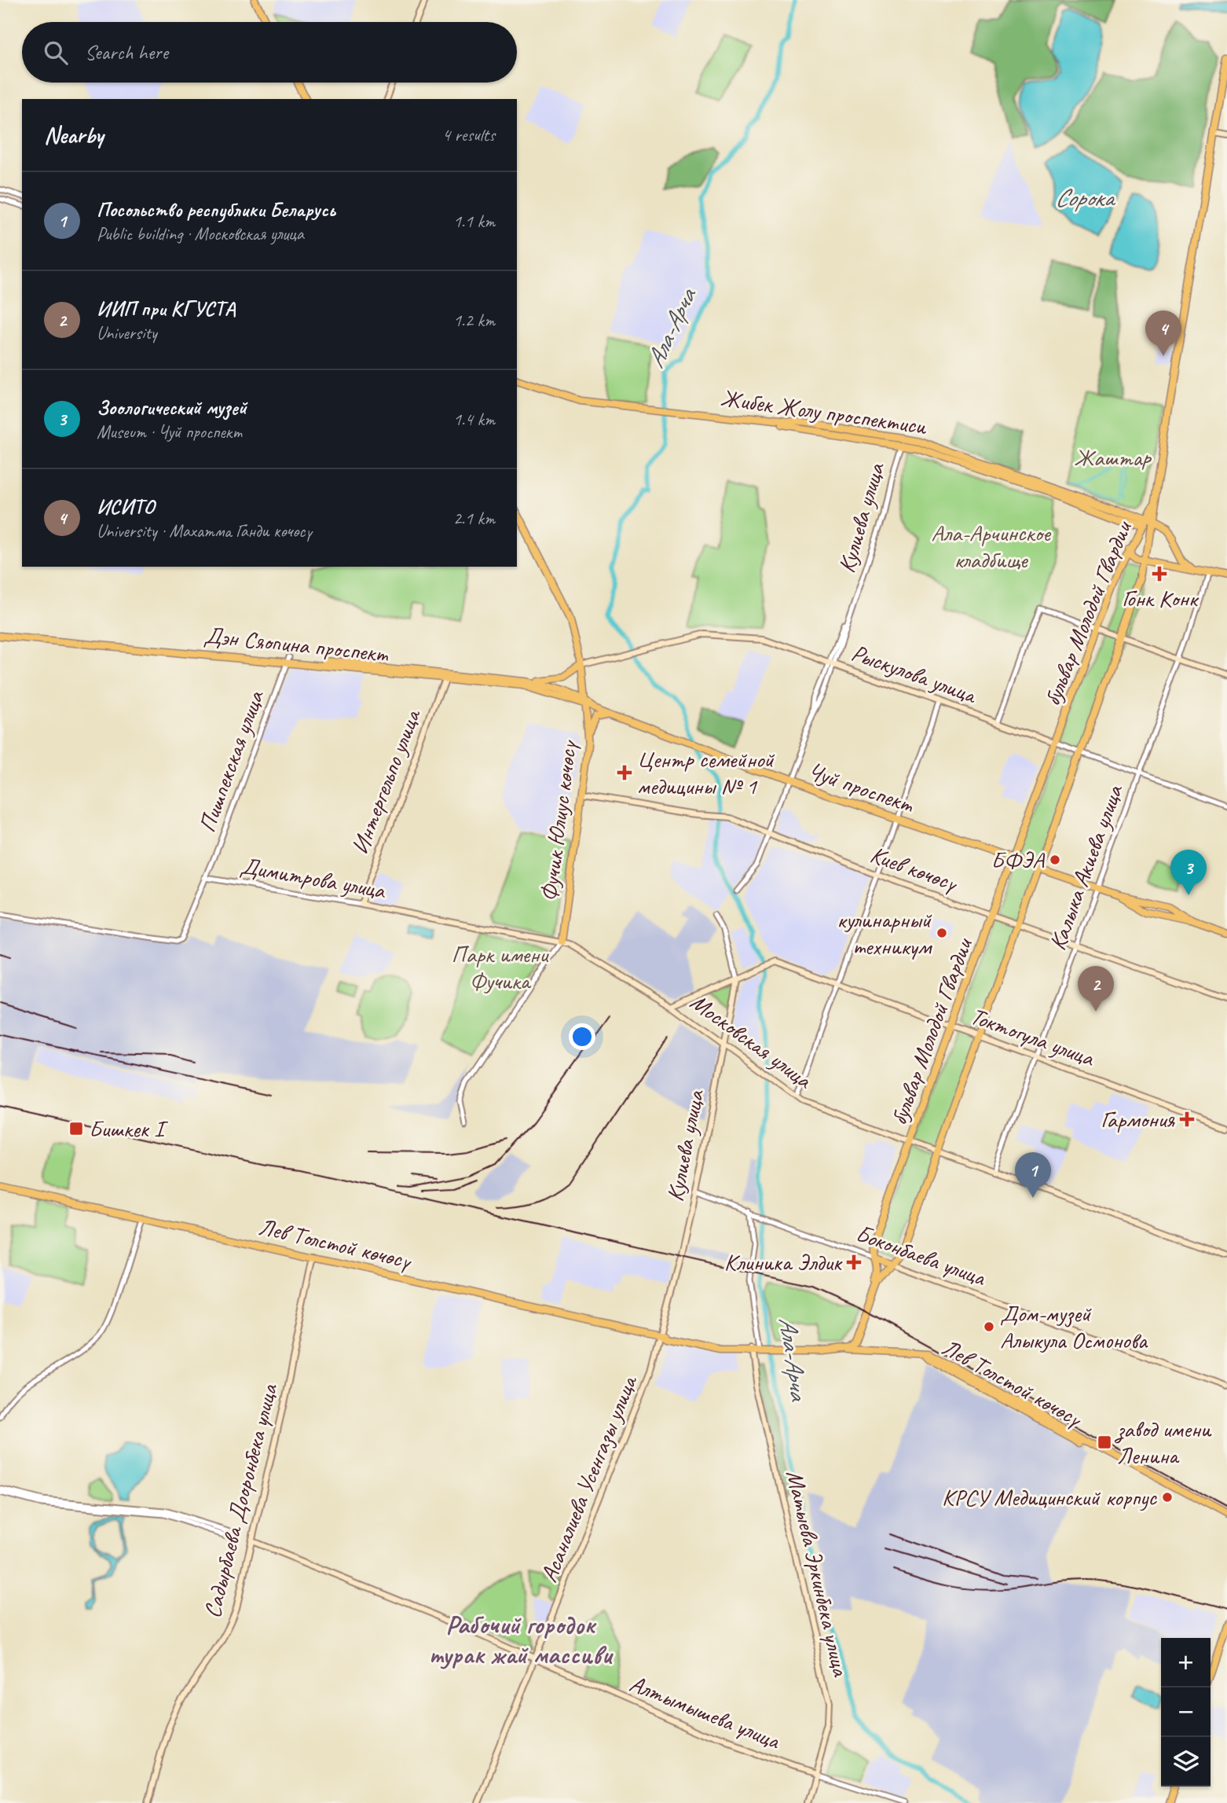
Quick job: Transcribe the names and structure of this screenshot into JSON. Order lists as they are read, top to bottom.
{
  "streets": {
    "main road": [
      "Жибек Жолу проспектиси",
      "Кулиева улица",
      "бульвар Молодой Гвардии",
      "Дэн Сяопина проспект",
      "Рыскулова улица",
      "Интергельпо улица",
      "Чуй проспект",
      "Фучик Юлиус көчөсү",
      "Киев көчөсү",
      "Димитрова улица",
      "Токтогула улица",
      "Московская улица",
      "Лев Толстой көчөсү",
      "Боконбаева улица",
      "Асаналиева Усенгазы улица",
      "Садырбаева Дооронбека улица",
      "Матыева Эркинбека улица",
      "Алтымышева улица"
    ],
    "street": ["Пишпекская улица", "Калыка Акиева улица"]
  },
  "crossings": [
    ["Жибек Жолу проспектиси", "Кулиева улица"],
    ["Жибек Жолу проспектиси", "бульвар Молодой Гвардии"],
    ["Кулиева улица", "Рыскулова улица"],
    ["Кулиева улица", "Чуй проспект"],
    ["Кулиева улица", "Киев көчөсү"],
    ["Кулиева улица", "Токтогула улица"],
    ["Кулиева улица", "Московская улица"],
    ["Кулиева улица", "Боконбаева улица"],
    ["Кулиева улица", "Асаналиева Усенгазы улица"],
    ["бульвар Молодой Гвардии", "Рыскулова улица"],
    ["бульвар Молодой Гвардии", "Чуй проспект"],
    ["бульвар Молодой Гвардии", "Киев көчөсү"],
    ["бульвар Молодой Гвардии", "Токтогула улица"],
    ["бульвар Молодой Гвардии", "Московская улица"],
    ["бульвар Молодой Гвардии", "Боконбаева улица"],
    ["Дэн Сяопина проспект", "Пишпекская улица"],
    ["Дэн Сяопина проспект", "Интергельпо улица"],
    ["Дэн Сяопина проспект", "Чуй проспект"],
    ["Дэн Сяопина проспект", "Фучик Юлиус көчөсү"],
    ["Рыскулова улица", "Фучик Юлиус көчөсү"],
    ["Рыскулова улица", "Калыка Акиева улица"],
    ["Пишпекская улица", "Димитрова улица"],
    ["Интергельпо улица", "Димитрова улица"],
    ["Чуй проспект", "Фучик Юлиус көчөсү"],
    ["Чуй проспект", "Калыка Акиева улица"],
    ["Фучик Юлиус көчөсү", "Киев көчөсү"],
    ["Фучик Юлиус көчөсү", "Московская улица"],
    ["Калыка Акиева улица", "Киев көчөсү"],
    ["Калыка Акиева улица", "Токтогула улица"],
    ["Калыка Акиева улица", "Московская улица"],
    ["Димитрова улица", "Московская улица"],
    ["Токтогула улица", "Московская улица"],
    ["Лев Толстой көчөсү", "Асаналиева Усенгазы улица"],
    ["Лев Толстой көчөсү", "Садырбаева Дооронбека улица"],
    ["Лев Толстой көчөсү", "Матыева Эркинбека улица"],
    ["Асаналиева Усенгазы улица", "Алтымышева улица"],
    ["Садырбаева Дооронбека улица", "Алтымышева улица"],
    ["Матыева Эркинбека улица", "Алтымышева улица"]
  ],
  "districts": ["Рабочий городок турак жай массиви"],
  "water": ["Сорока", "Ала-Арча"],
  "parks": ["Жаштар", "Ала-Арчинское кладбище", "Парк имени Фучика"],
  "places": {
    "health": [
      "Гонк Конк",
      "Центр семейной медицины № 1",
      "Гармония",
      "Клиника Элдик"
    ],
    "other": [
      "БФЭА",
      "кулинарный техникум",
      "Дом-музей Алыкула Осмонова",
      "КРСУ Медицинский корпус"
    ],
    "transit": ["Бишкек I", "завод имени Ленина"]
  },
  "page": {
    "search": "Search here",
    "heading": ["Nearby", "4 results"],
    "list": [
      {
        "mark": "1",
        "name": "Посольство республики Беларусь",
        "note": "Public building · Московская улица",
        "value": "1.1 km"
      },
      {
        "mark": "2",
        "name": "ИИП при КГУСТА",
        "note": "University",
        "value": "1.2 km"
      },
      {
        "mark": "3",
        "name": "Зоологический музей",
        "note": "Museum · Чуй проспект",
        "value": "1.4 km"
      },
      {
        "mark": "4",
        "name": "ИСИТО",
        "note": "University · Махатма Ганди көчөсү",
        "value": "2.1 km"
      }
    ],
    "pins": [
      "4",
      "3",
      "2",
      "1"
    ],
    "map_buttons": ["+", "−"]
  }
}
